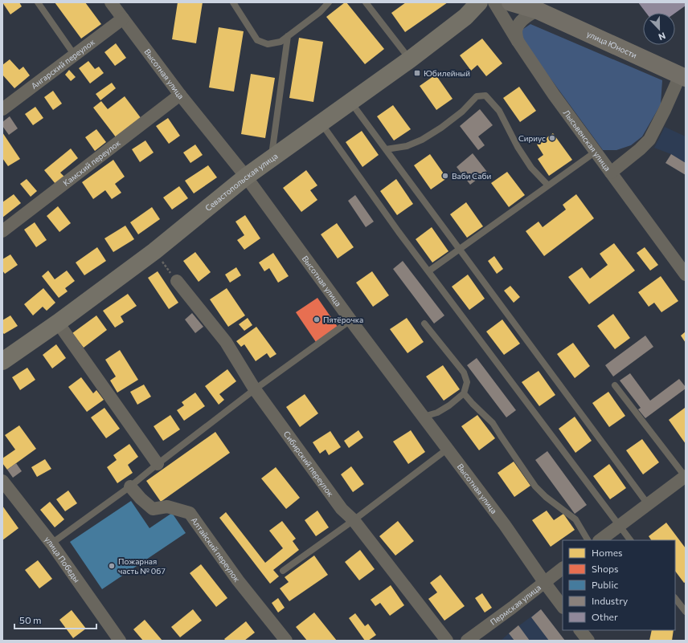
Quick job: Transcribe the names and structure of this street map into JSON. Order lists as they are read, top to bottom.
{
  "streets": {
    "main road": ["улица Юности"],
    "street": [
      "Ангарский переулок",
      "Высотная улица",
      "Лысьвенская улица",
      "Камский переулок",
      "Севастопольская улица",
      "Сибирский переулок",
      "Алтайский переулок",
      "улица Победы",
      "Пермская улица"
    ]
  },
  "crossings": [
    ["Ангарский переулок", "Высотная улица"],
    ["Высотная улица", "Камский переулок"],
    ["Высотная улица", "Севастопольская улица"],
    ["Высотная улица", "Пермская улица"]
  ],
  "places": {
    "transit": ["Юбилейный"],
    "other": [
      "Сириус",
      "Ваби Саби",
      "Пятёрочка",
      "Пожарная часть № 067"
    ]
  },
  "legend": [
    "Homes",
    "Shops",
    "Public",
    "Industry",
    "Other"
  ],
  "scale_bar": "50 m",
  "north": "bottom"
}
